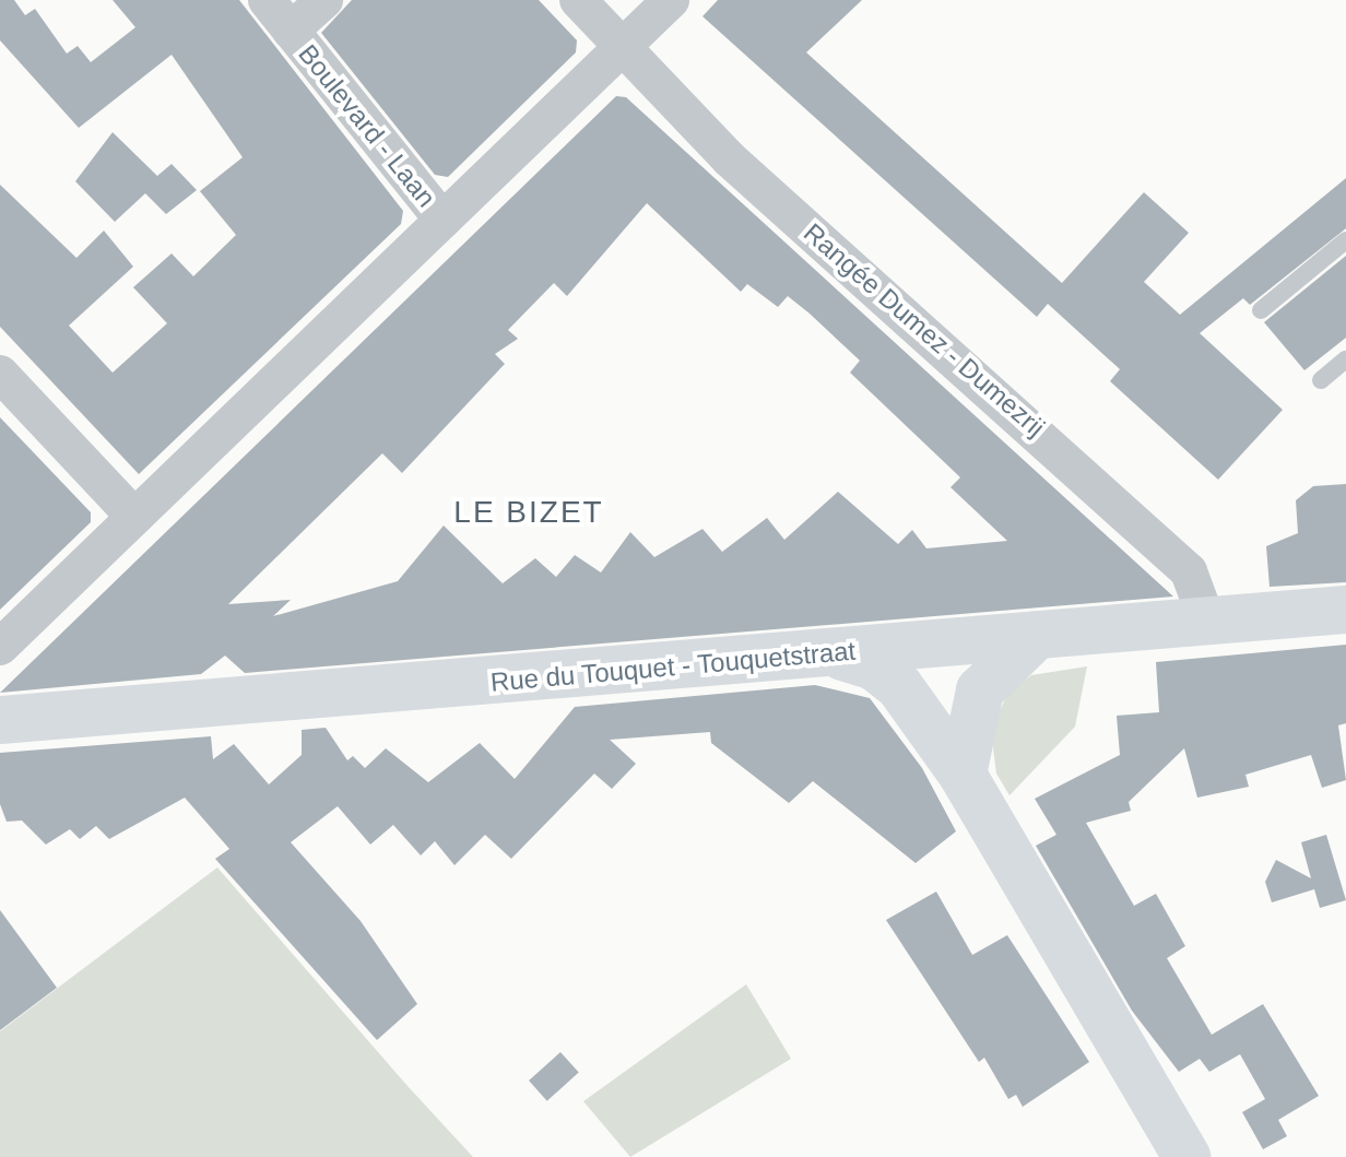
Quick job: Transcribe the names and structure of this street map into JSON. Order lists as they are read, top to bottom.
{
  "streets": {
    "street": ["Boulevard - Laan", "Rangée Dumez - Dumezrij", "Rue du Touquet - Touquetstraat"]
  },
  "crossings": [
    ["Rangée Dumez - Dumezrij", "Rue du Touquet - Touquetstraat"]
  ],
  "districts": ["LE BIZET"]
}
